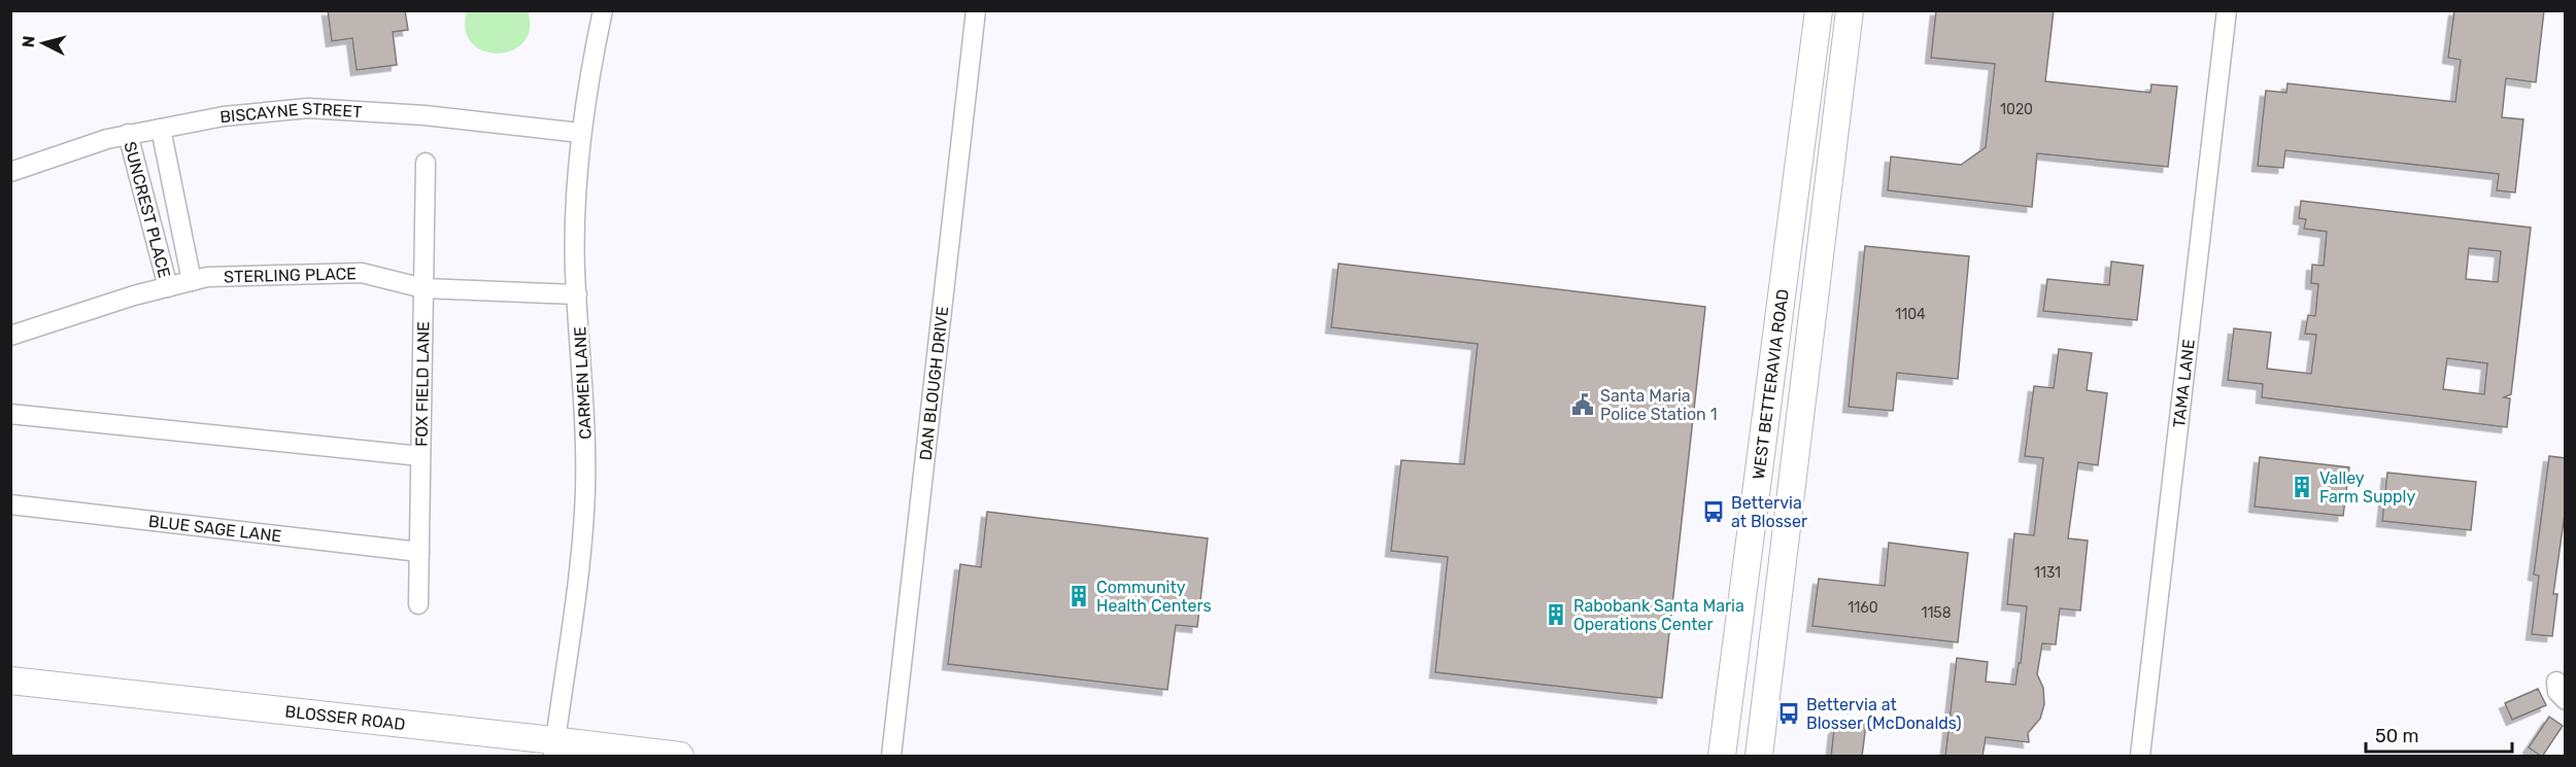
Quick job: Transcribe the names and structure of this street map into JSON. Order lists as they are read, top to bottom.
{
  "streets": {
    "main road": ["WEST BETTERAVIA ROAD", "BLOSSER ROAD"],
    "street": [
      "BISCAYNE STREET",
      "SUNCREST PLACE",
      "STERLING PLACE",
      "CARMEN LANE",
      "DAN BLOUGH DRIVE",
      "FOX FIELD LANE",
      "TAMA LANE",
      "BLUE SAGE LANE"
    ]
  },
  "crossings": [
    ["BISCAYNE STREET", "SUNCREST PLACE"],
    ["BISCAYNE STREET", "CARMEN LANE"],
    ["SUNCREST PLACE", "STERLING PLACE"],
    ["STERLING PLACE", "CARMEN LANE"],
    ["STERLING PLACE", "FOX FIELD LANE"],
    ["CARMEN LANE", "BLOSSER ROAD"],
    ["FOX FIELD LANE", "BLUE SAGE LANE"]
  ],
  "places": {
    "public building": ["Santa Maria Police Station 1"],
    "building": ["Valley Farm Supply", "Community Health Centers", "Rabobank Santa Maria Operations Center"],
    "bus stop": ["Bettervia at Blosser", "Bettervia at Blosser (McDonalds)"]
  },
  "house_numbers": [
    "1020",
    "1104",
    "1131",
    "1160",
    "1158"
  ],
  "scale_bar": "50 m",
  "north": "left"
}
